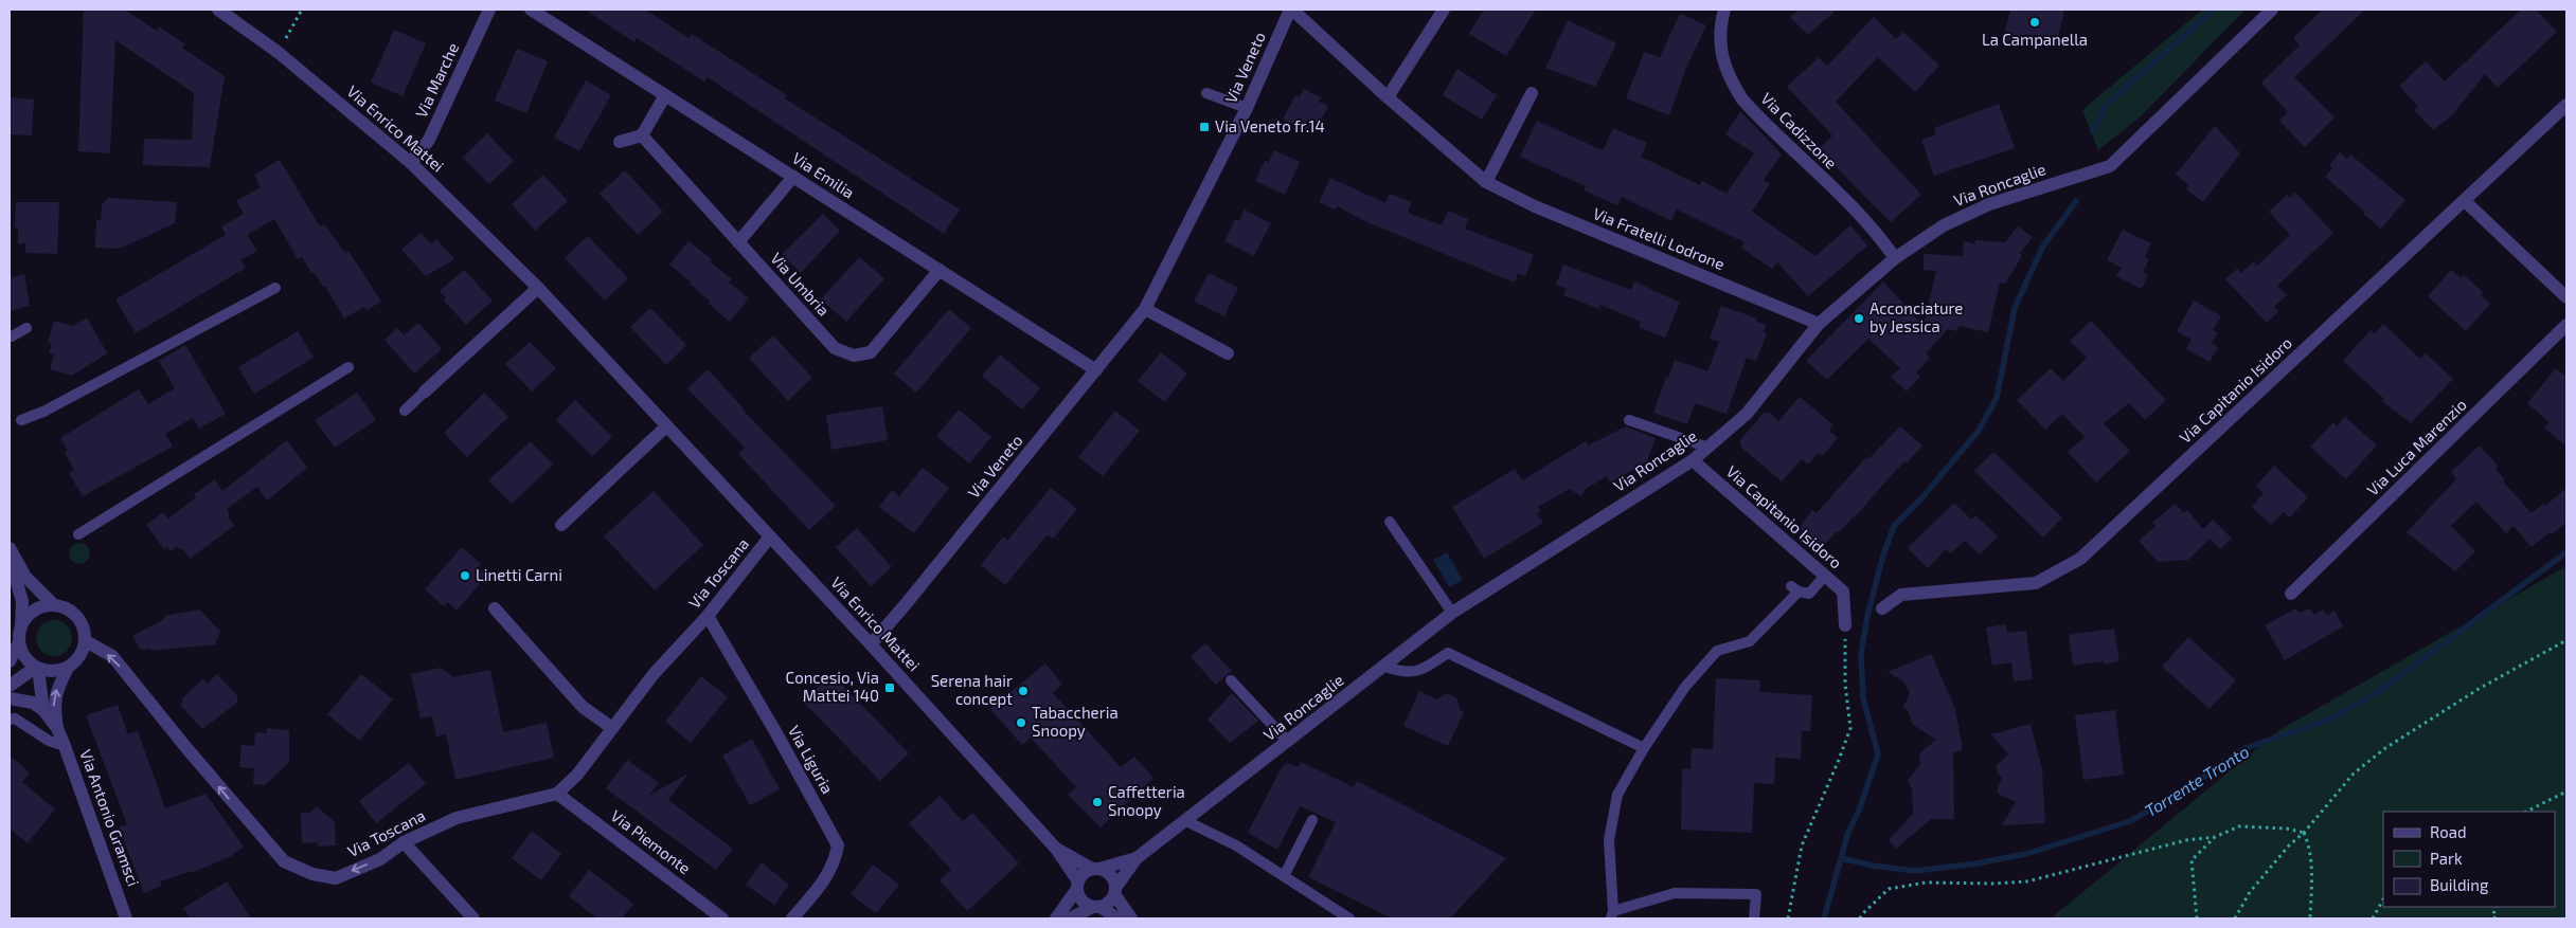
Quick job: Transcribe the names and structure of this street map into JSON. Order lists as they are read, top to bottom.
{
  "streets": {
    "street": [
      "Via Veneto",
      "Via Marche",
      "Via Enrico Mattei",
      "Via Cadizzone",
      "Via Emilia",
      "Via Roncaglie",
      "Via Fratelli Lodrone",
      "Via Umbria",
      "Via Capitanio Isidoro",
      "Via Luca Marenzio",
      "Via Toscana",
      "Via Liguria",
      "Via Antonio Gramsci",
      "Via Piemonte"
    ]
  },
  "crossings": [
    ["Via Veneto", "Via Enrico Mattei"],
    ["Via Veneto", "Via Emilia"],
    ["Via Veneto", "Via Fratelli Lodrone"],
    ["Via Marche", "Via Enrico Mattei"],
    ["Via Enrico Mattei", "Via Roncaglie"],
    ["Via Enrico Mattei", "Via Toscana"],
    ["Via Cadizzone", "Via Roncaglie"],
    ["Via Emilia", "Via Umbria"],
    ["Via Roncaglie", "Via Fratelli Lodrone"],
    ["Via Roncaglie", "Via Capitanio Isidoro"],
    ["Via Toscana", "Via Liguria"],
    ["Via Toscana", "Via Antonio Gramsci"],
    ["Via Toscana", "Via Piemonte"]
  ],
  "one_way": ["Via Toscana"],
  "water": ["Torrente Tronto"],
  "places": {
    "other": [
      "La Campanella",
      "Acconciature by Jessica",
      "Linetti Carni",
      "Serena hair concept",
      "Tabaccheria Snoopy",
      "Caffetteria Snoopy"
    ],
    "transit": ["Via Veneto fr.14", "Concesio, Via Mattei 140"]
  },
  "legend": ["Road", "Park", "Building"]
}
